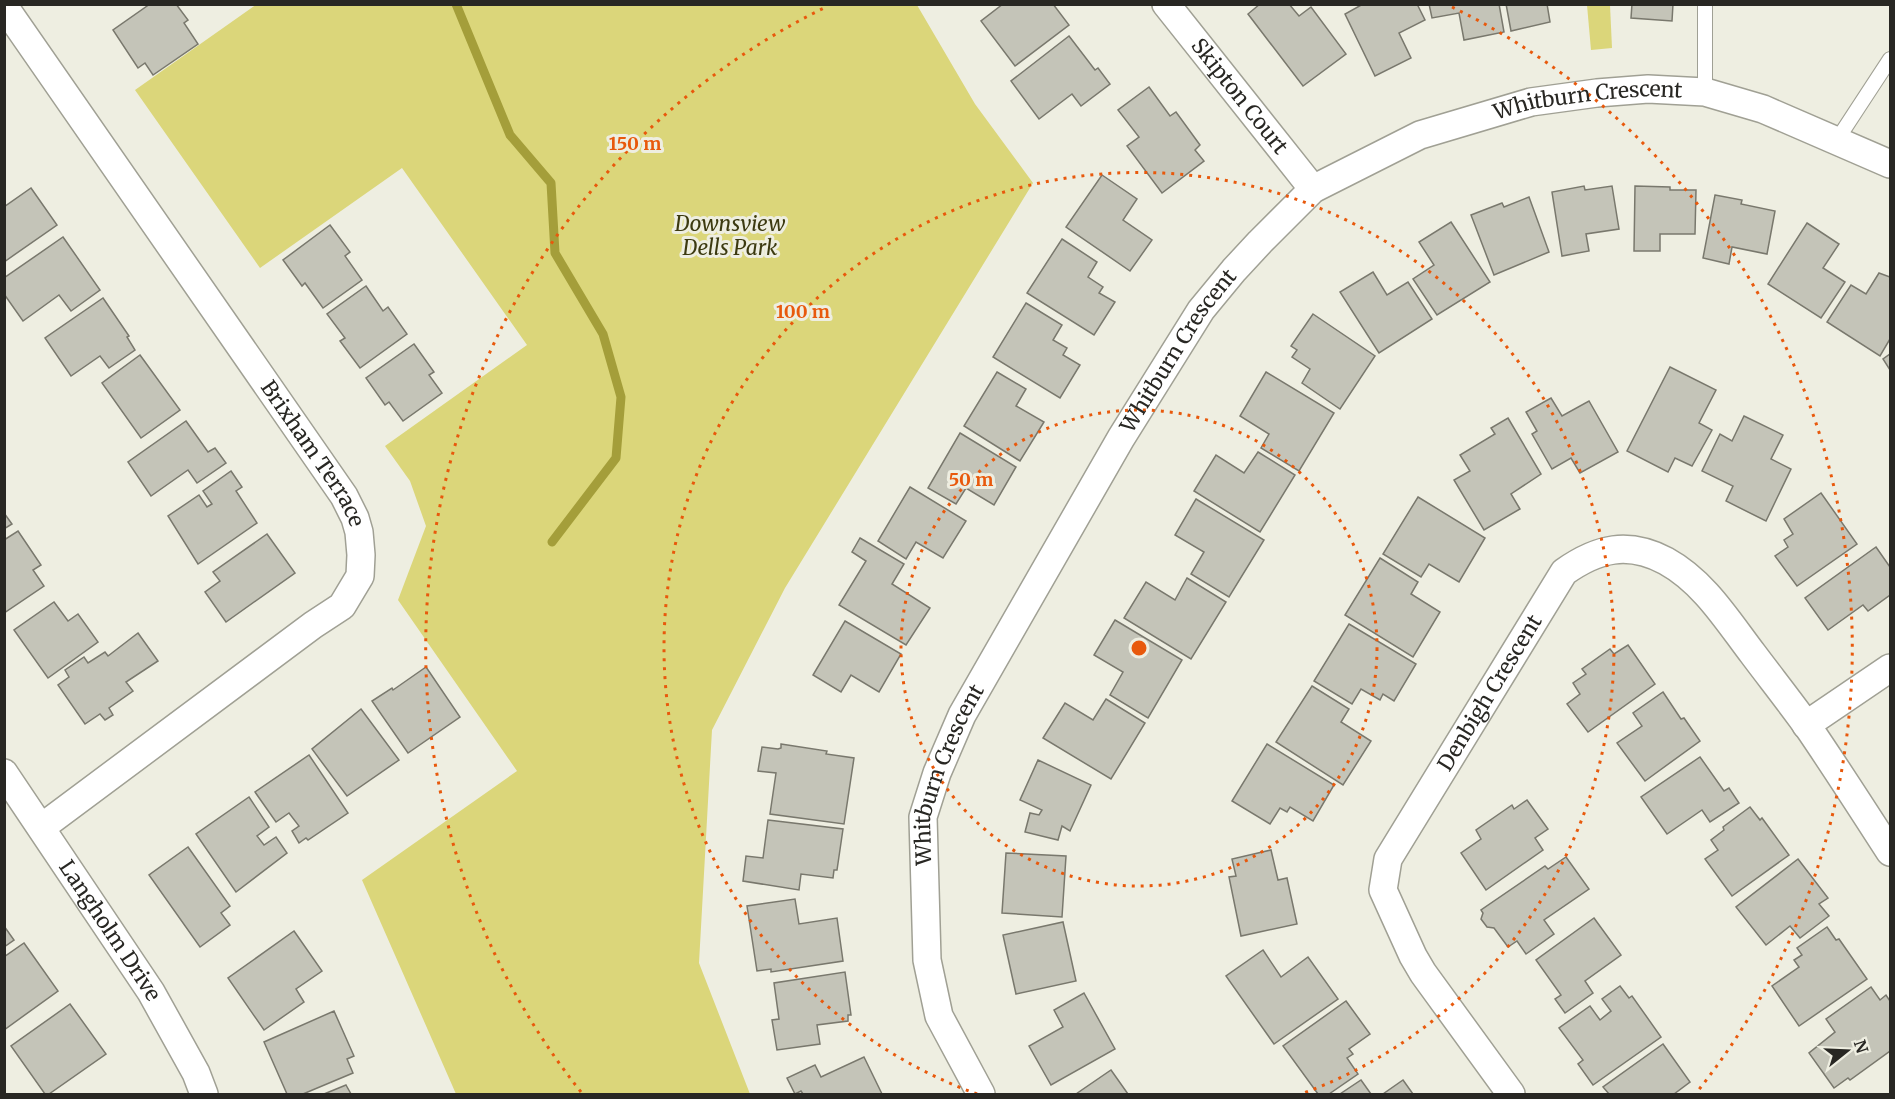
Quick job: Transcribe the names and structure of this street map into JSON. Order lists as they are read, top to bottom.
{
  "streets": {
    "street": [
      "Skipton Court",
      "Whitburn Crescent",
      "Brixham Terrace",
      "Denbigh Crescent",
      "Langholm Drive"
    ]
  },
  "crossings": [
    ["Skipton Court", "Whitburn Crescent"],
    ["Brixham Terrace", "Langholm Drive"]
  ],
  "parks": ["Downsview Dells Park"],
  "north": "right",
  "rings": ["150 m", "100 m", "50 m"]
}
